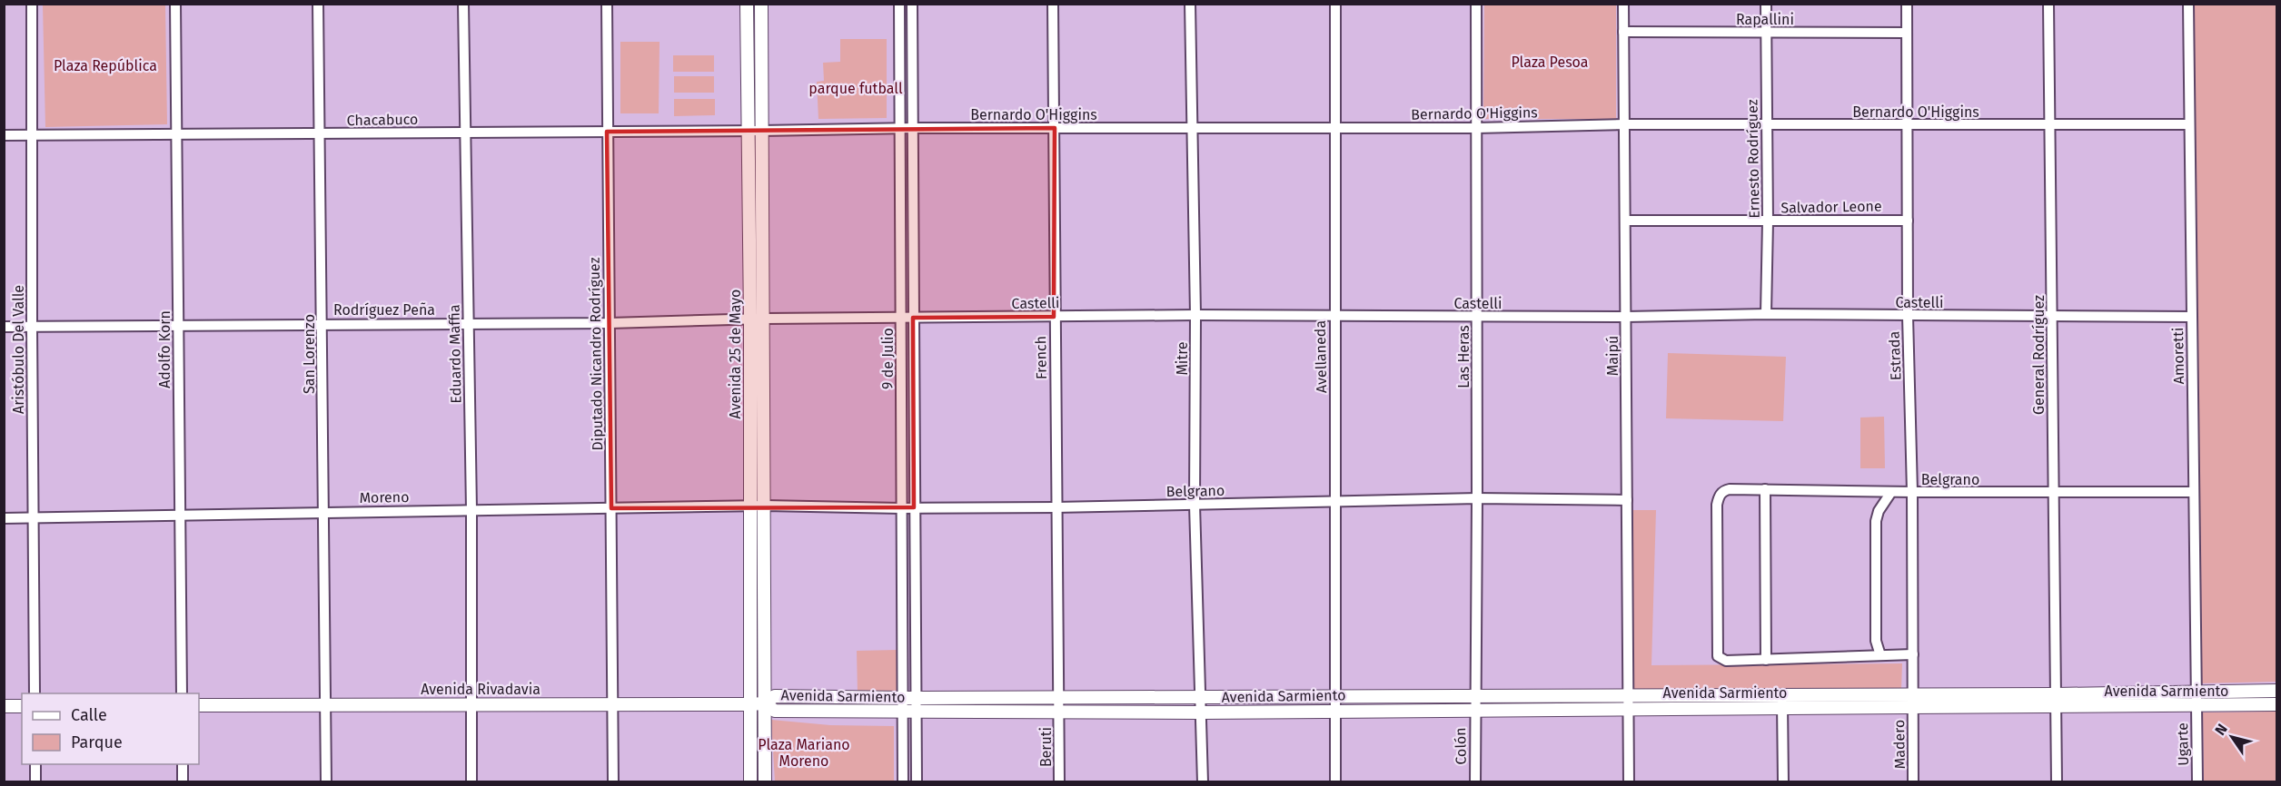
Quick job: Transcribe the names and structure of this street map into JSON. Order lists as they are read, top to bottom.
{
  "streets": {
    "main road": ["Avenida 25 de Mayo", "Avenida Rivadavia", "Avenida Sarmiento"],
    "street": [
      "Rapallini",
      "Bernardo O'Higgins",
      "Chacabuco",
      "Ernesto Rodríguez",
      "Salvador Leone",
      "Castelli",
      "Rodríguez Peña",
      "Aristóbulo Del Valle",
      "Adolfo Korn",
      "San Lorenzo",
      "Eduardo Maffia",
      "Diputado Nicandro Rodríguez",
      "General Rodríguez",
      "Maipú",
      "Estrada",
      "Amoretti",
      "Avellaneda",
      "Las Heras",
      "French",
      "9 de Julio",
      "Mitre",
      "Belgrano",
      "Moreno",
      "Madero",
      "Ugarte",
      "Colón",
      "Beruti"
    ]
  },
  "crossings": [
    ["Rapallini", "Ernesto Rodríguez"],
    ["Rapallini", "Maipú"],
    ["Rapallini", "Estrada"],
    ["Bernardo O'Higgins", "Chacabuco"],
    ["Bernardo O'Higgins", "Ernesto Rodríguez"],
    ["Bernardo O'Higgins", "Avenida 25 de Mayo"],
    ["Bernardo O'Higgins", "General Rodríguez"],
    ["Bernardo O'Higgins", "Maipú"],
    ["Bernardo O'Higgins", "Estrada"],
    ["Bernardo O'Higgins", "Amoretti"],
    ["Bernardo O'Higgins", "Avellaneda"],
    ["Bernardo O'Higgins", "Las Heras"],
    ["Bernardo O'Higgins", "French"],
    ["Bernardo O'Higgins", "9 de Julio"],
    ["Bernardo O'Higgins", "Mitre"],
    ["Chacabuco", "Aristóbulo Del Valle"],
    ["Chacabuco", "Adolfo Korn"],
    ["Chacabuco", "San Lorenzo"],
    ["Chacabuco", "Eduardo Maffia"],
    ["Chacabuco", "Diputado Nicandro Rodríguez"],
    ["Chacabuco", "Avenida 25 de Mayo"],
    ["Ernesto Rodríguez", "Salvador Leone"],
    ["Ernesto Rodríguez", "Castelli"],
    ["Salvador Leone", "Maipú"],
    ["Salvador Leone", "Estrada"],
    ["Castelli", "Rodríguez Peña"],
    ["Castelli", "Avenida 25 de Mayo"],
    ["Castelli", "General Rodríguez"],
    ["Castelli", "Maipú"],
    ["Castelli", "Estrada"],
    ["Castelli", "Amoretti"],
    ["Castelli", "Avellaneda"],
    ["Castelli", "Las Heras"],
    ["Castelli", "French"],
    ["Castelli", "9 de Julio"],
    ["Castelli", "Mitre"],
    ["Rodríguez Peña", "Aristóbulo Del Valle"],
    ["Rodríguez Peña", "Adolfo Korn"],
    ["Rodríguez Peña", "San Lorenzo"],
    ["Rodríguez Peña", "Eduardo Maffia"],
    ["Rodríguez Peña", "Diputado Nicandro Rodríguez"],
    ["Rodríguez Peña", "Avenida 25 de Mayo"],
    ["Aristóbulo Del Valle", "Moreno"],
    ["Adolfo Korn", "Moreno"],
    ["San Lorenzo", "Moreno"],
    ["San Lorenzo", "Avenida Rivadavia"],
    ["Eduardo Maffia", "Moreno"],
    ["Eduardo Maffia", "Avenida Rivadavia"],
    ["Diputado Nicandro Rodríguez", "Moreno"],
    ["Diputado Nicandro Rodríguez", "Avenida Rivadavia"],
    ["Avenida 25 de Mayo", "Belgrano"],
    ["Avenida 25 de Mayo", "Moreno"],
    ["Avenida 25 de Mayo", "Avenida Rivadavia"],
    ["Avenida 25 de Mayo", "Avenida Sarmiento"],
    ["General Rodríguez", "Belgrano"],
    ["General Rodríguez", "Avenida Sarmiento"],
    ["Maipú", "Belgrano"],
    ["Maipú", "Avenida Sarmiento"],
    ["Estrada", "Belgrano"],
    ["Estrada", "Avenida Sarmiento"],
    ["Estrada", "Madero"],
    ["Amoretti", "Belgrano"],
    ["Amoretti", "Avenida Sarmiento"],
    ["Amoretti", "Ugarte"],
    ["Avellaneda", "Belgrano"],
    ["Avellaneda", "Avenida Sarmiento"],
    ["Las Heras", "Belgrano"],
    ["Las Heras", "Avenida Sarmiento"],
    ["Las Heras", "Colón"],
    ["French", "Belgrano"],
    ["French", "Avenida Sarmiento"],
    ["French", "Beruti"],
    ["9 de Julio", "Belgrano"],
    ["9 de Julio", "Avenida Sarmiento"],
    ["Mitre", "Belgrano"],
    ["Mitre", "Avenida Sarmiento"],
    ["Belgrano", "Moreno"],
    ["Avenida Rivadavia", "Avenida Sarmiento"],
    ["Avenida Sarmiento", "Madero"],
    ["Avenida Sarmiento", "Ugarte"],
    ["Avenida Sarmiento", "Colón"],
    ["Avenida Sarmiento", "Beruti"]
  ],
  "parks": [
    "Plaza Pesoa",
    "Plaza República",
    "parque futball",
    "Plaza Mariano Moreno"
  ],
  "legend": ["Calle", "Parque"],
  "north": "top left"
}
